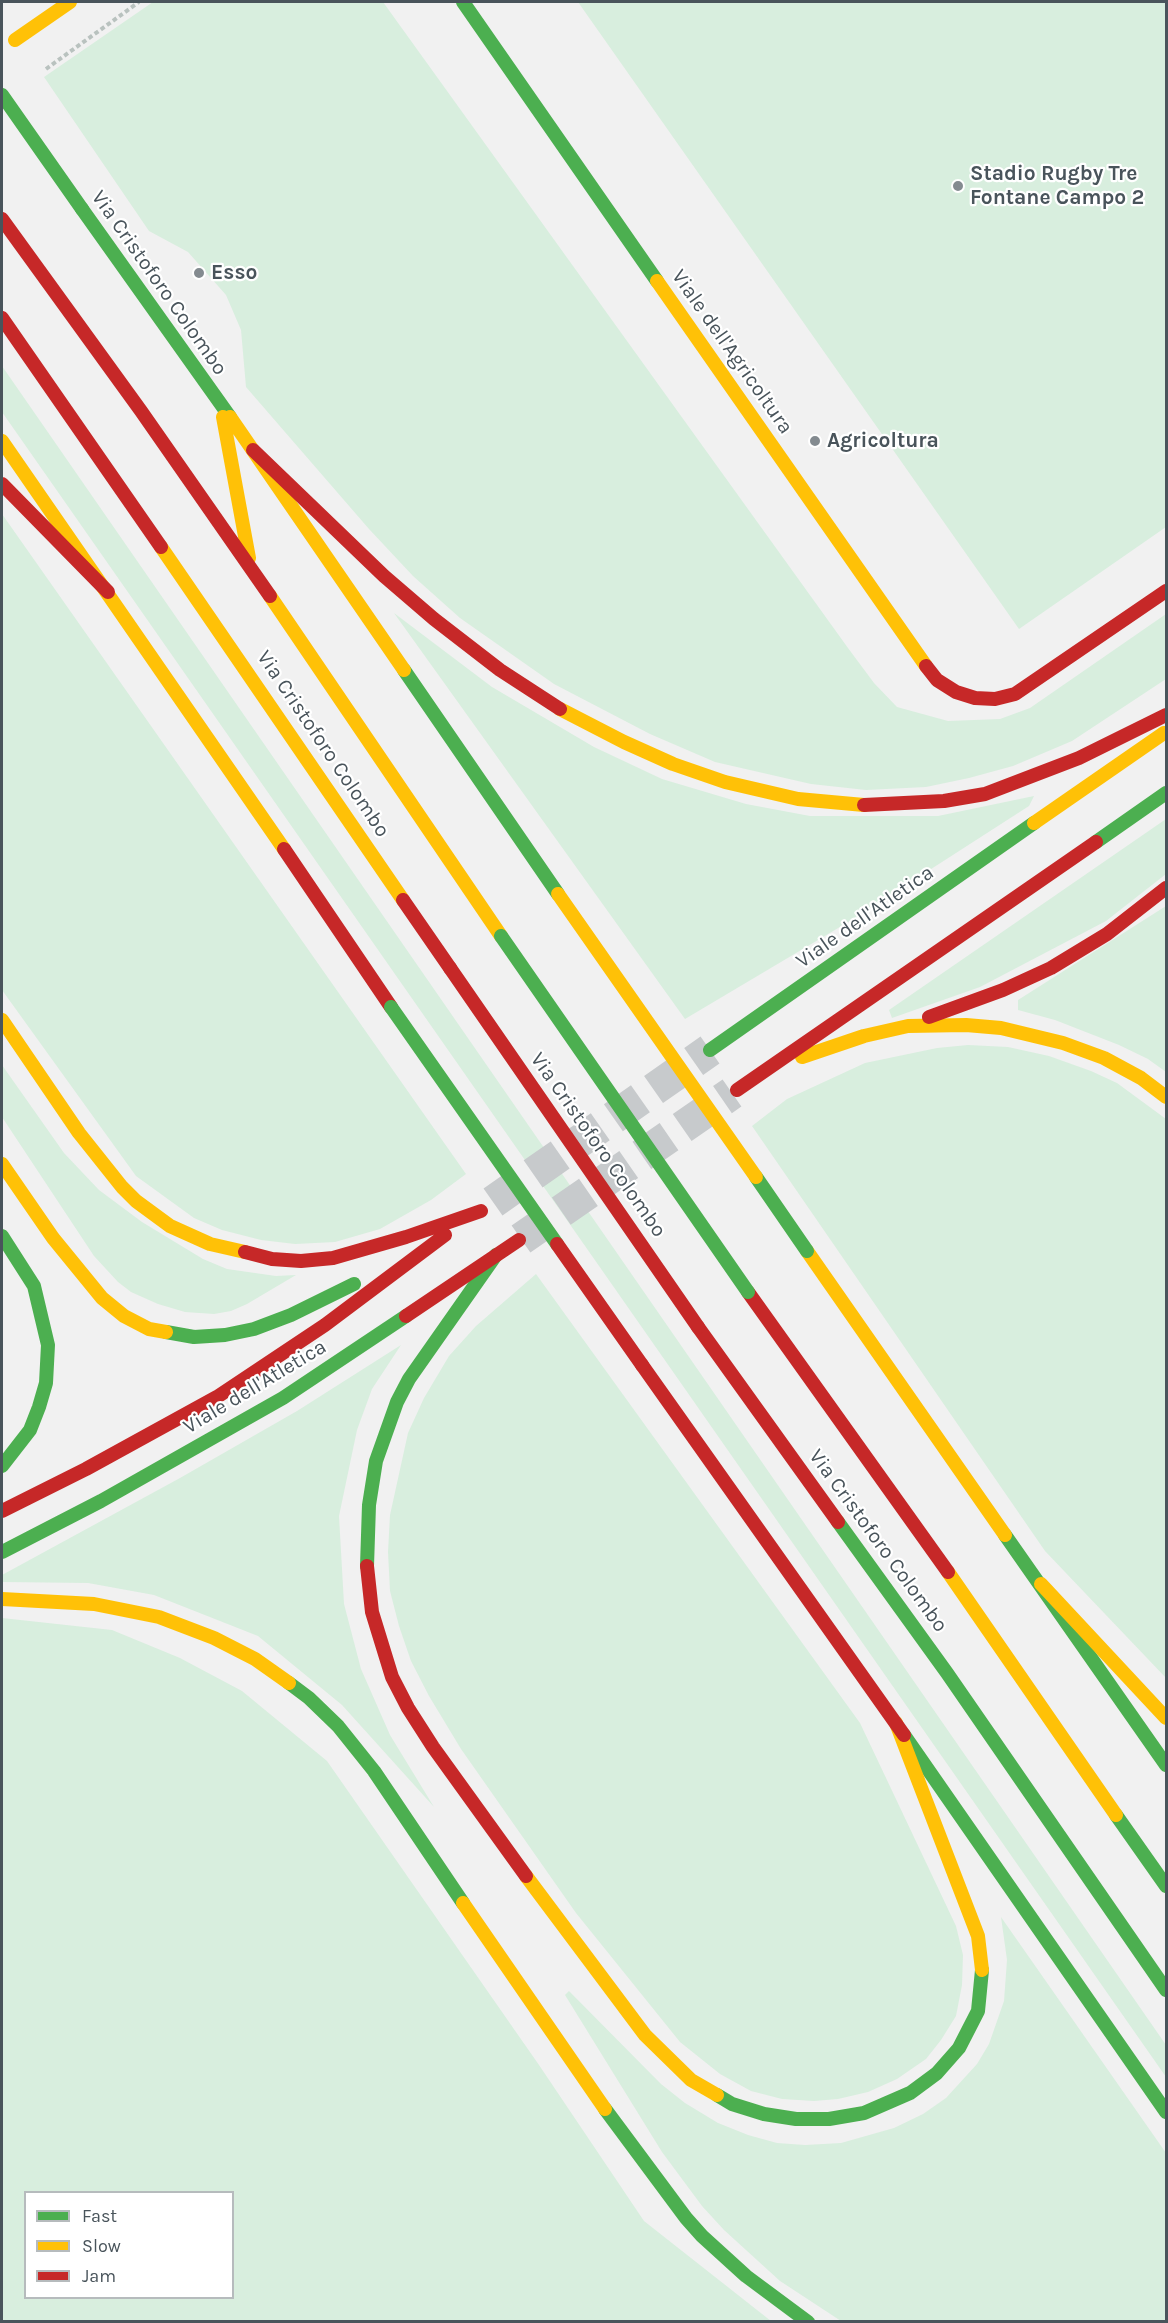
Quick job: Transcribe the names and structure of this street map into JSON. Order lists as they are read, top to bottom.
{
  "streets": {
    "main road": ["Via Cristoforo Colombo", "Viale dell'Agricoltura", "Viale dell'Atletica"]
  },
  "places": ["Stadio Rugby Tre Fontane Campo 2", "Esso", "Agricoltura"],
  "legend": ["Fast", "Slow", "Jam"]
}
